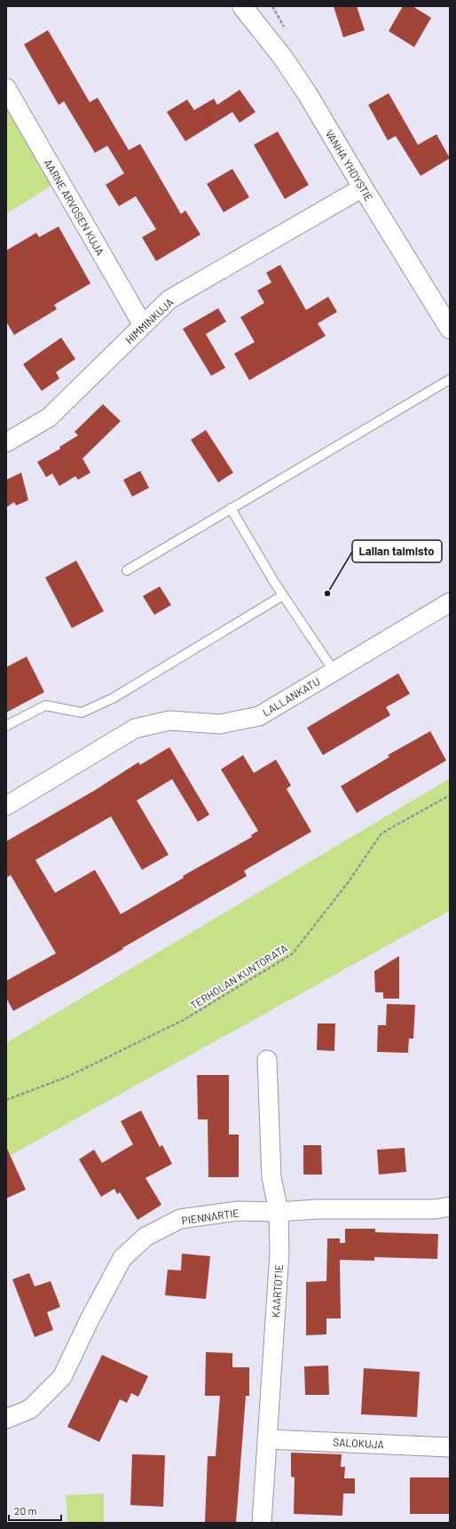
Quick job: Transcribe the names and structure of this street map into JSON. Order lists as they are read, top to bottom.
{
  "streets": {
    "street": [
      "VANHA YHDYSTIE",
      "AARNE ARVOSEN KUJA",
      "HIMMINKUJA",
      "LALLANKATU",
      "PIENNARTIE",
      "KAARTOTIE",
      "SALOKUJA"
    ],
    "path": ["TERHOLAN KUNTORATA"]
  },
  "crossings": [
    ["VANHA YHDYSTIE", "HIMMINKUJA"],
    ["AARNE ARVOSEN KUJA", "HIMMINKUJA"],
    ["PIENNARTIE", "KAARTOTIE"],
    ["KAARTOTIE", "SALOKUJA"]
  ],
  "places": ["Lallan taimisto"],
  "scale_bar": "20 m"
}
